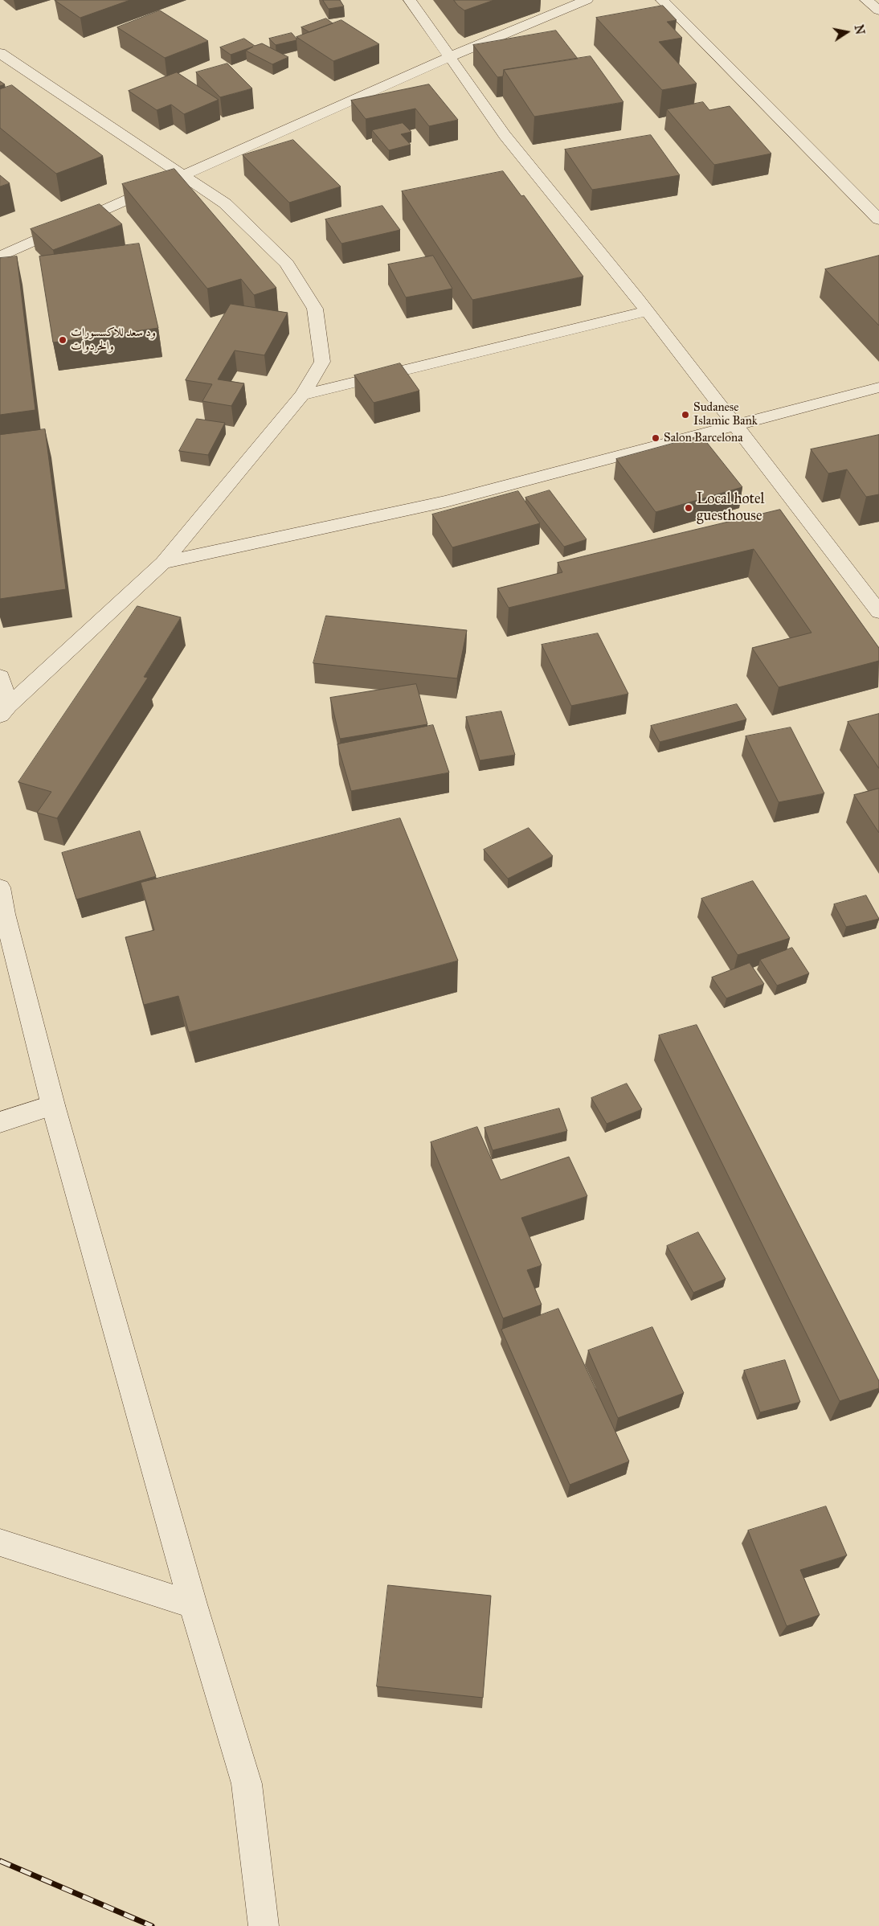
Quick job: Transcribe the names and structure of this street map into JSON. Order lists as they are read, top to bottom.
{
  "places": [
    "ود سعد للاكسسورات والخردوات",
    "Sudanese Islamic Bank",
    "Salon Barcelona",
    "Local hotel guesthouse"
  ],
  "north": "right"
}
